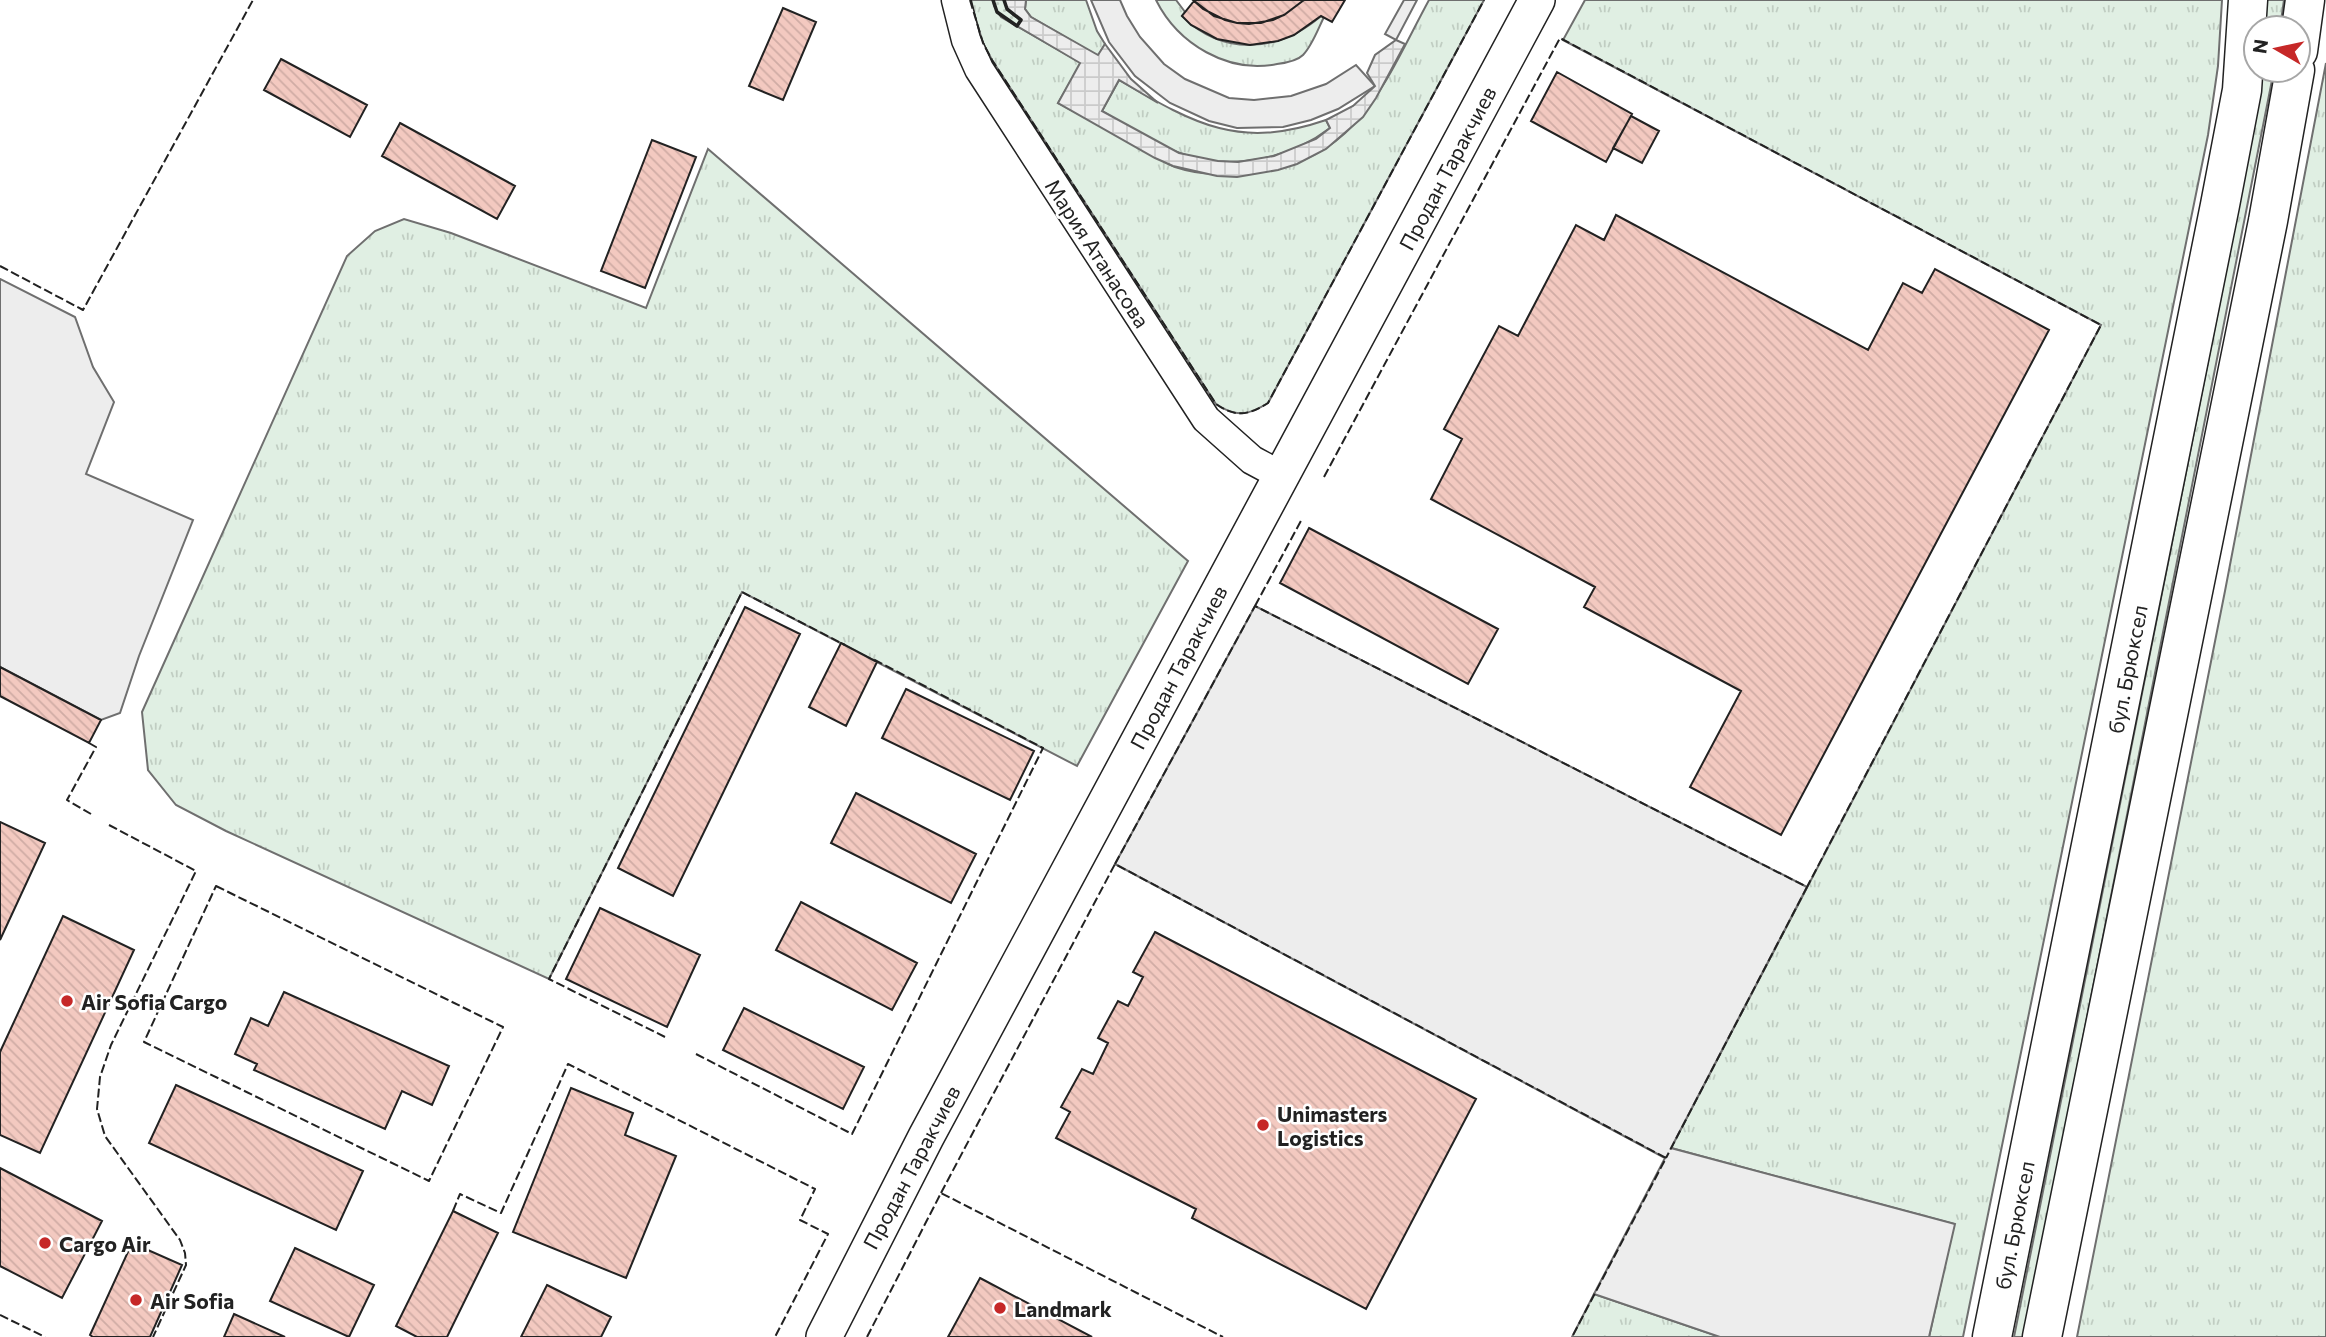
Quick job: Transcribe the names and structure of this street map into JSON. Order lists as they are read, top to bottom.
{
  "streets": {
    "main road": ["бул. Брюксел"],
    "street": ["Продан Таракчиев", "Мария Атанасова"]
  },
  "crossings": [
    ["Продан Таракчиев", "Мария Атанасова"]
  ],
  "places": [
    "Air Sofia Cargo",
    "Unimasters Logistics",
    "Cargo Air",
    "Air Sofia",
    "Landmark"
  ],
  "north": "left"
}
